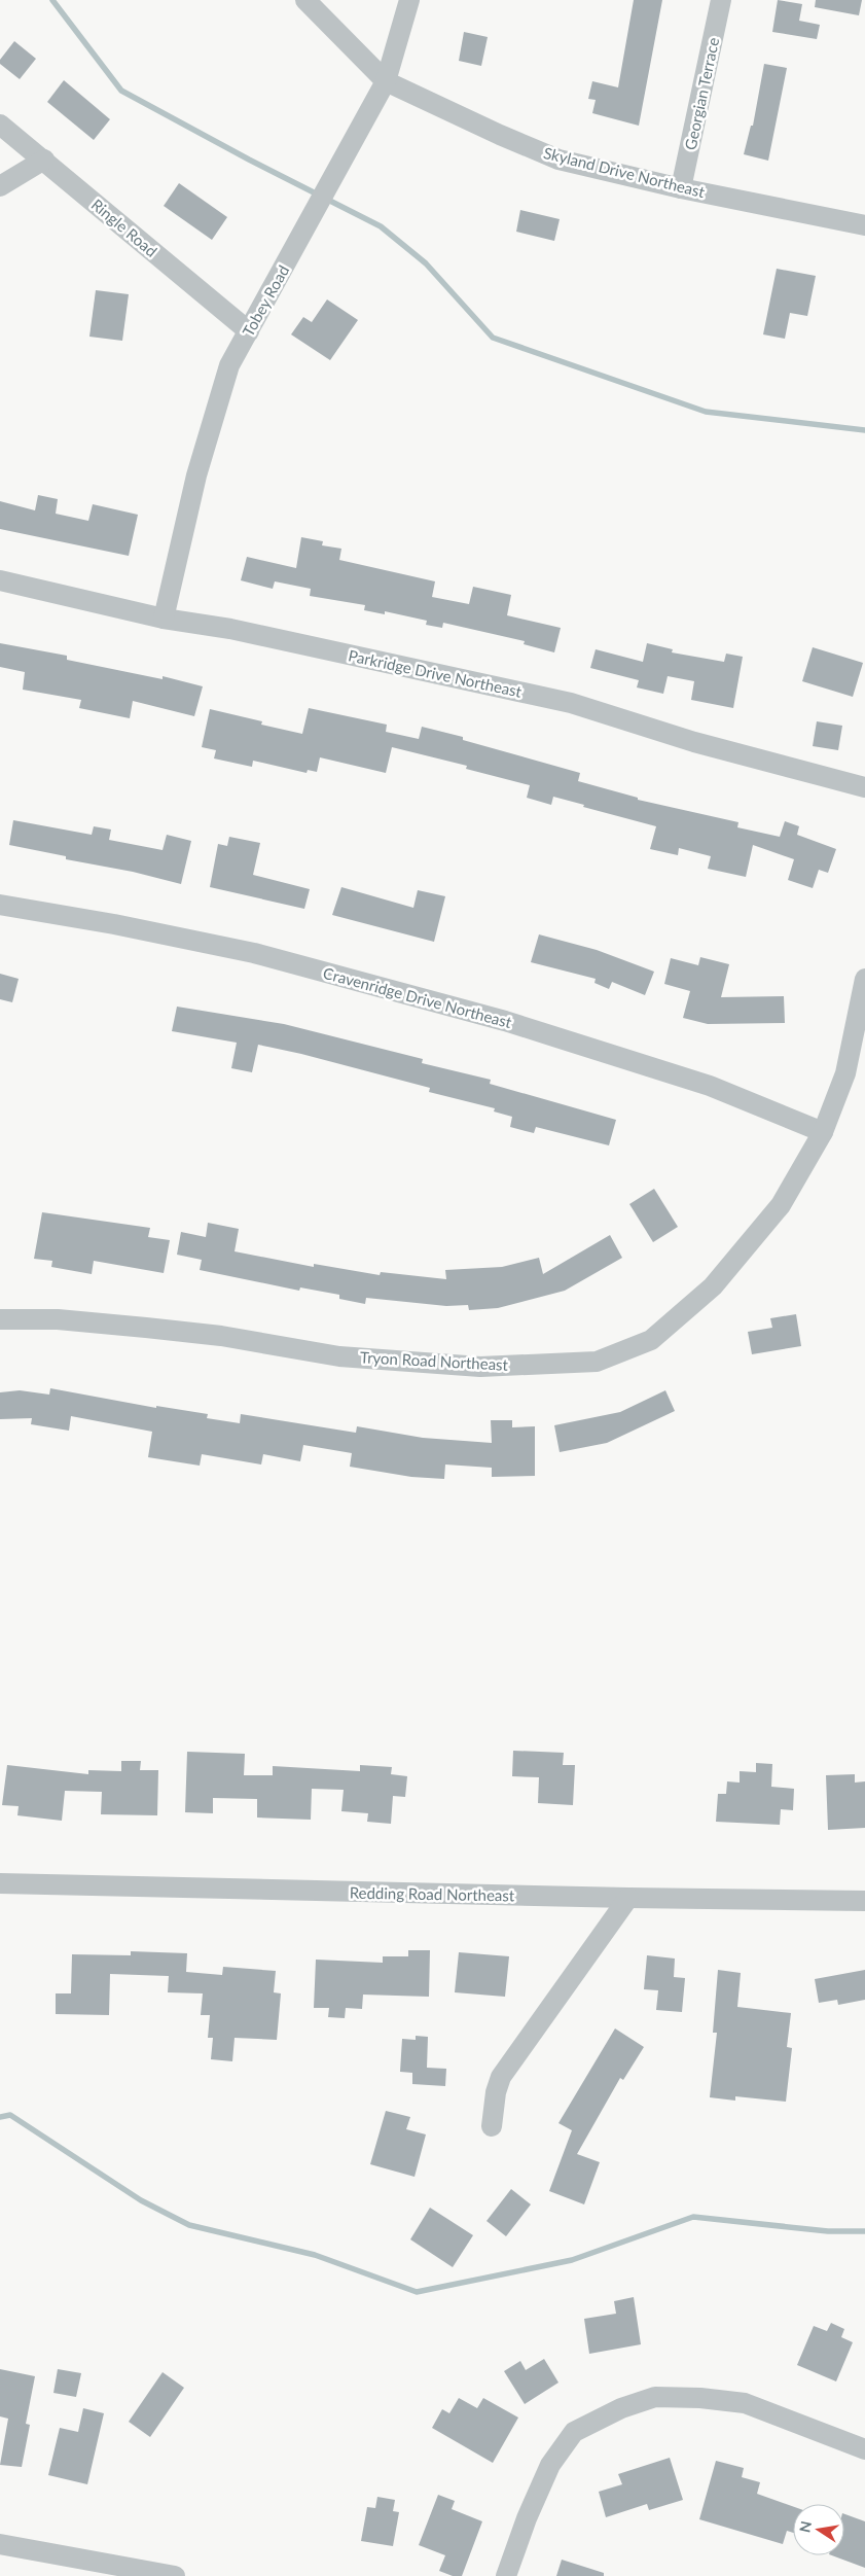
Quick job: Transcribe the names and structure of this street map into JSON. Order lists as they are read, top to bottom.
{
  "streets": {
    "street": [
      "Georgian Terrace",
      "Skyland Drive Northeast",
      "Ringle Road",
      "Tobey Road",
      "Parkridge Drive Northeast",
      "Cravenridge Drive Northeast",
      "Tryon Road Northeast",
      "Redding Road Northeast"
    ]
  },
  "crossings": [
    ["Georgian Terrace", "Skyland Drive Northeast"],
    ["Skyland Drive Northeast", "Tobey Road"],
    ["Ringle Road", "Tobey Road"],
    ["Tobey Road", "Parkridge Drive Northeast"],
    ["Cravenridge Drive Northeast", "Tryon Road Northeast"]
  ],
  "north": "left"
}
